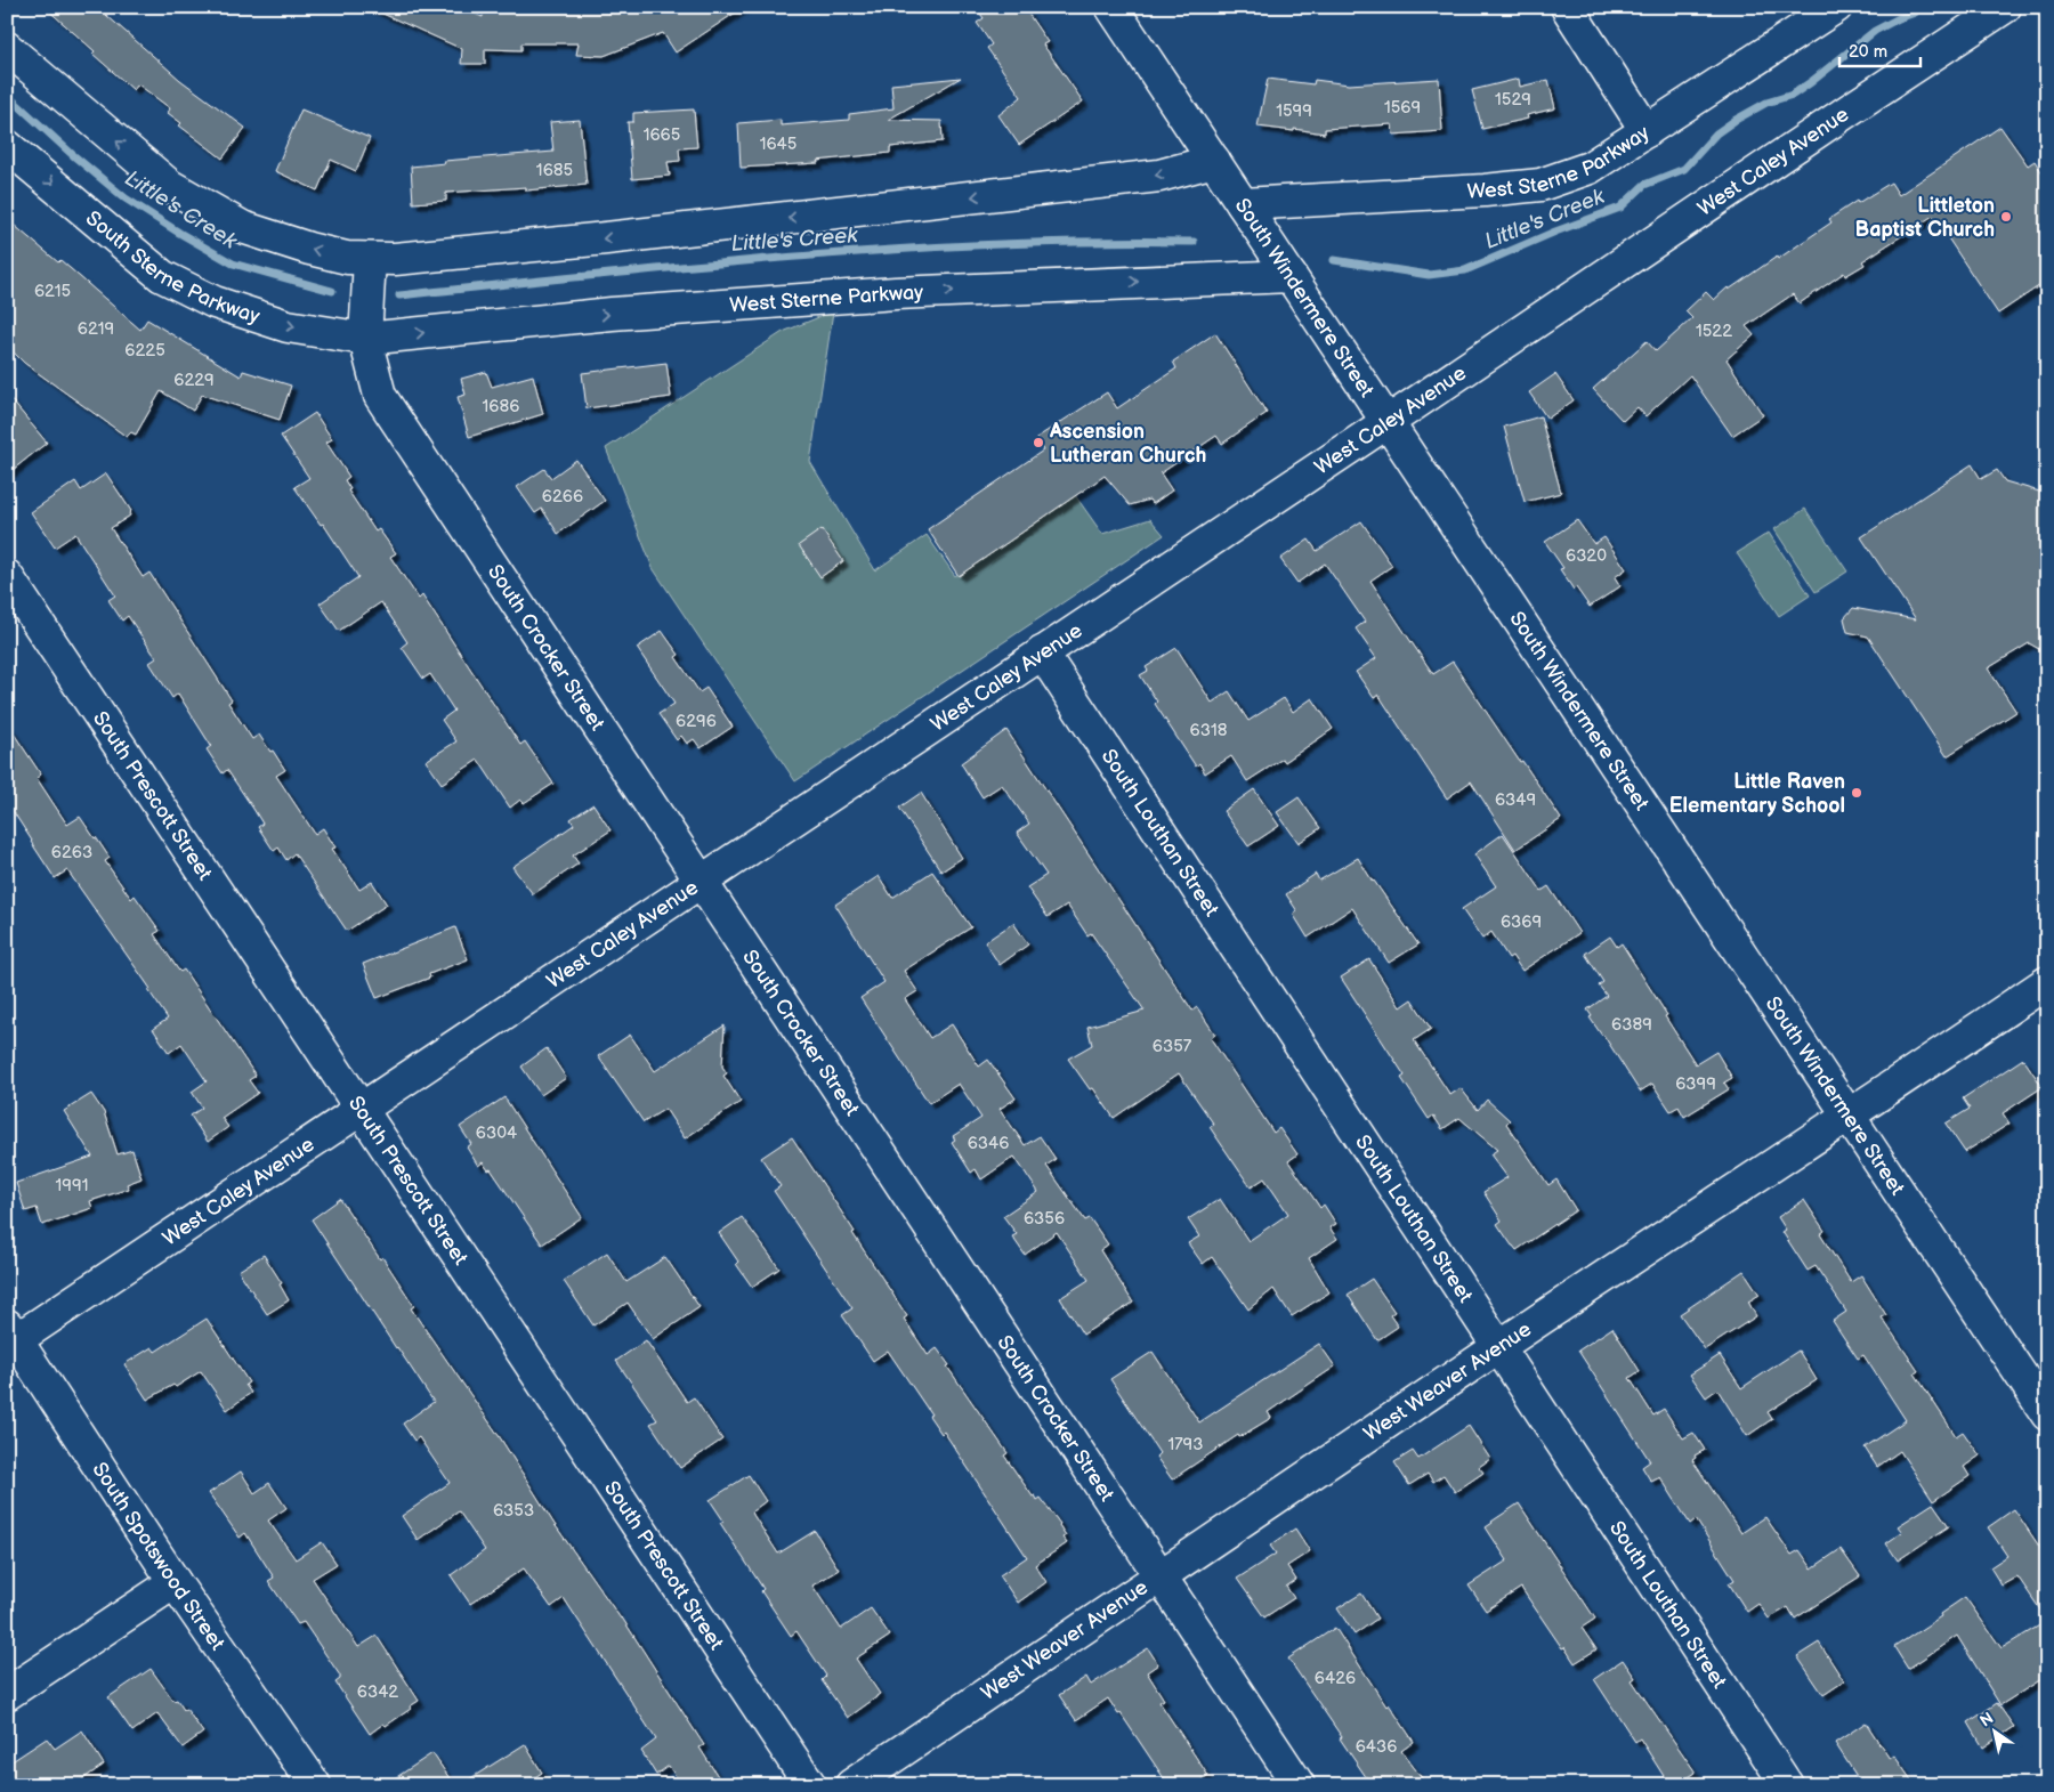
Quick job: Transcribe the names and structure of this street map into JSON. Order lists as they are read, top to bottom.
{
  "streets": {
    "street": [
      "West Sterne Parkway",
      "West Caley Avenue",
      "South Sterne Parkway",
      "South Windermere Street",
      "South Crocker Street",
      "South Prescott Street",
      "South Louthan Street",
      "West Weaver Avenue",
      "South Spotswood Street"
    ]
  },
  "crossings": [
    ["West Sterne Parkway", "South Sterne Parkway"],
    ["West Sterne Parkway", "South Windermere Street"],
    ["West Sterne Parkway", "South Crocker Street"],
    ["West Caley Avenue", "South Windermere Street"],
    ["West Caley Avenue", "South Crocker Street"],
    ["West Caley Avenue", "South Prescott Street"],
    ["West Caley Avenue", "South Louthan Street"],
    ["West Caley Avenue", "South Spotswood Street"],
    ["South Sterne Parkway", "South Crocker Street"],
    ["South Windermere Street", "West Weaver Avenue"],
    ["South Crocker Street", "West Weaver Avenue"],
    ["South Louthan Street", "West Weaver Avenue"]
  ],
  "water": ["Little's Creek"],
  "places": ["Littleton Baptist Church", "Ascension Lutheran Church", "Little Raven Elementary School"],
  "house_numbers": [
    "1529",
    "1569",
    "1599",
    "1665",
    "1645",
    "1685",
    "6215",
    "6219",
    "1522",
    "6225",
    "6229",
    "1686",
    "6266",
    "6320",
    "6296",
    "6318",
    "6349",
    "6263",
    "6369",
    "6389",
    "6357",
    "6399",
    "6304",
    "6346",
    "1991",
    "6356",
    "1793",
    "6353",
    "6426",
    "6342",
    "6436"
  ],
  "scale_bar": "20 m",
  "north": "top left"
}
